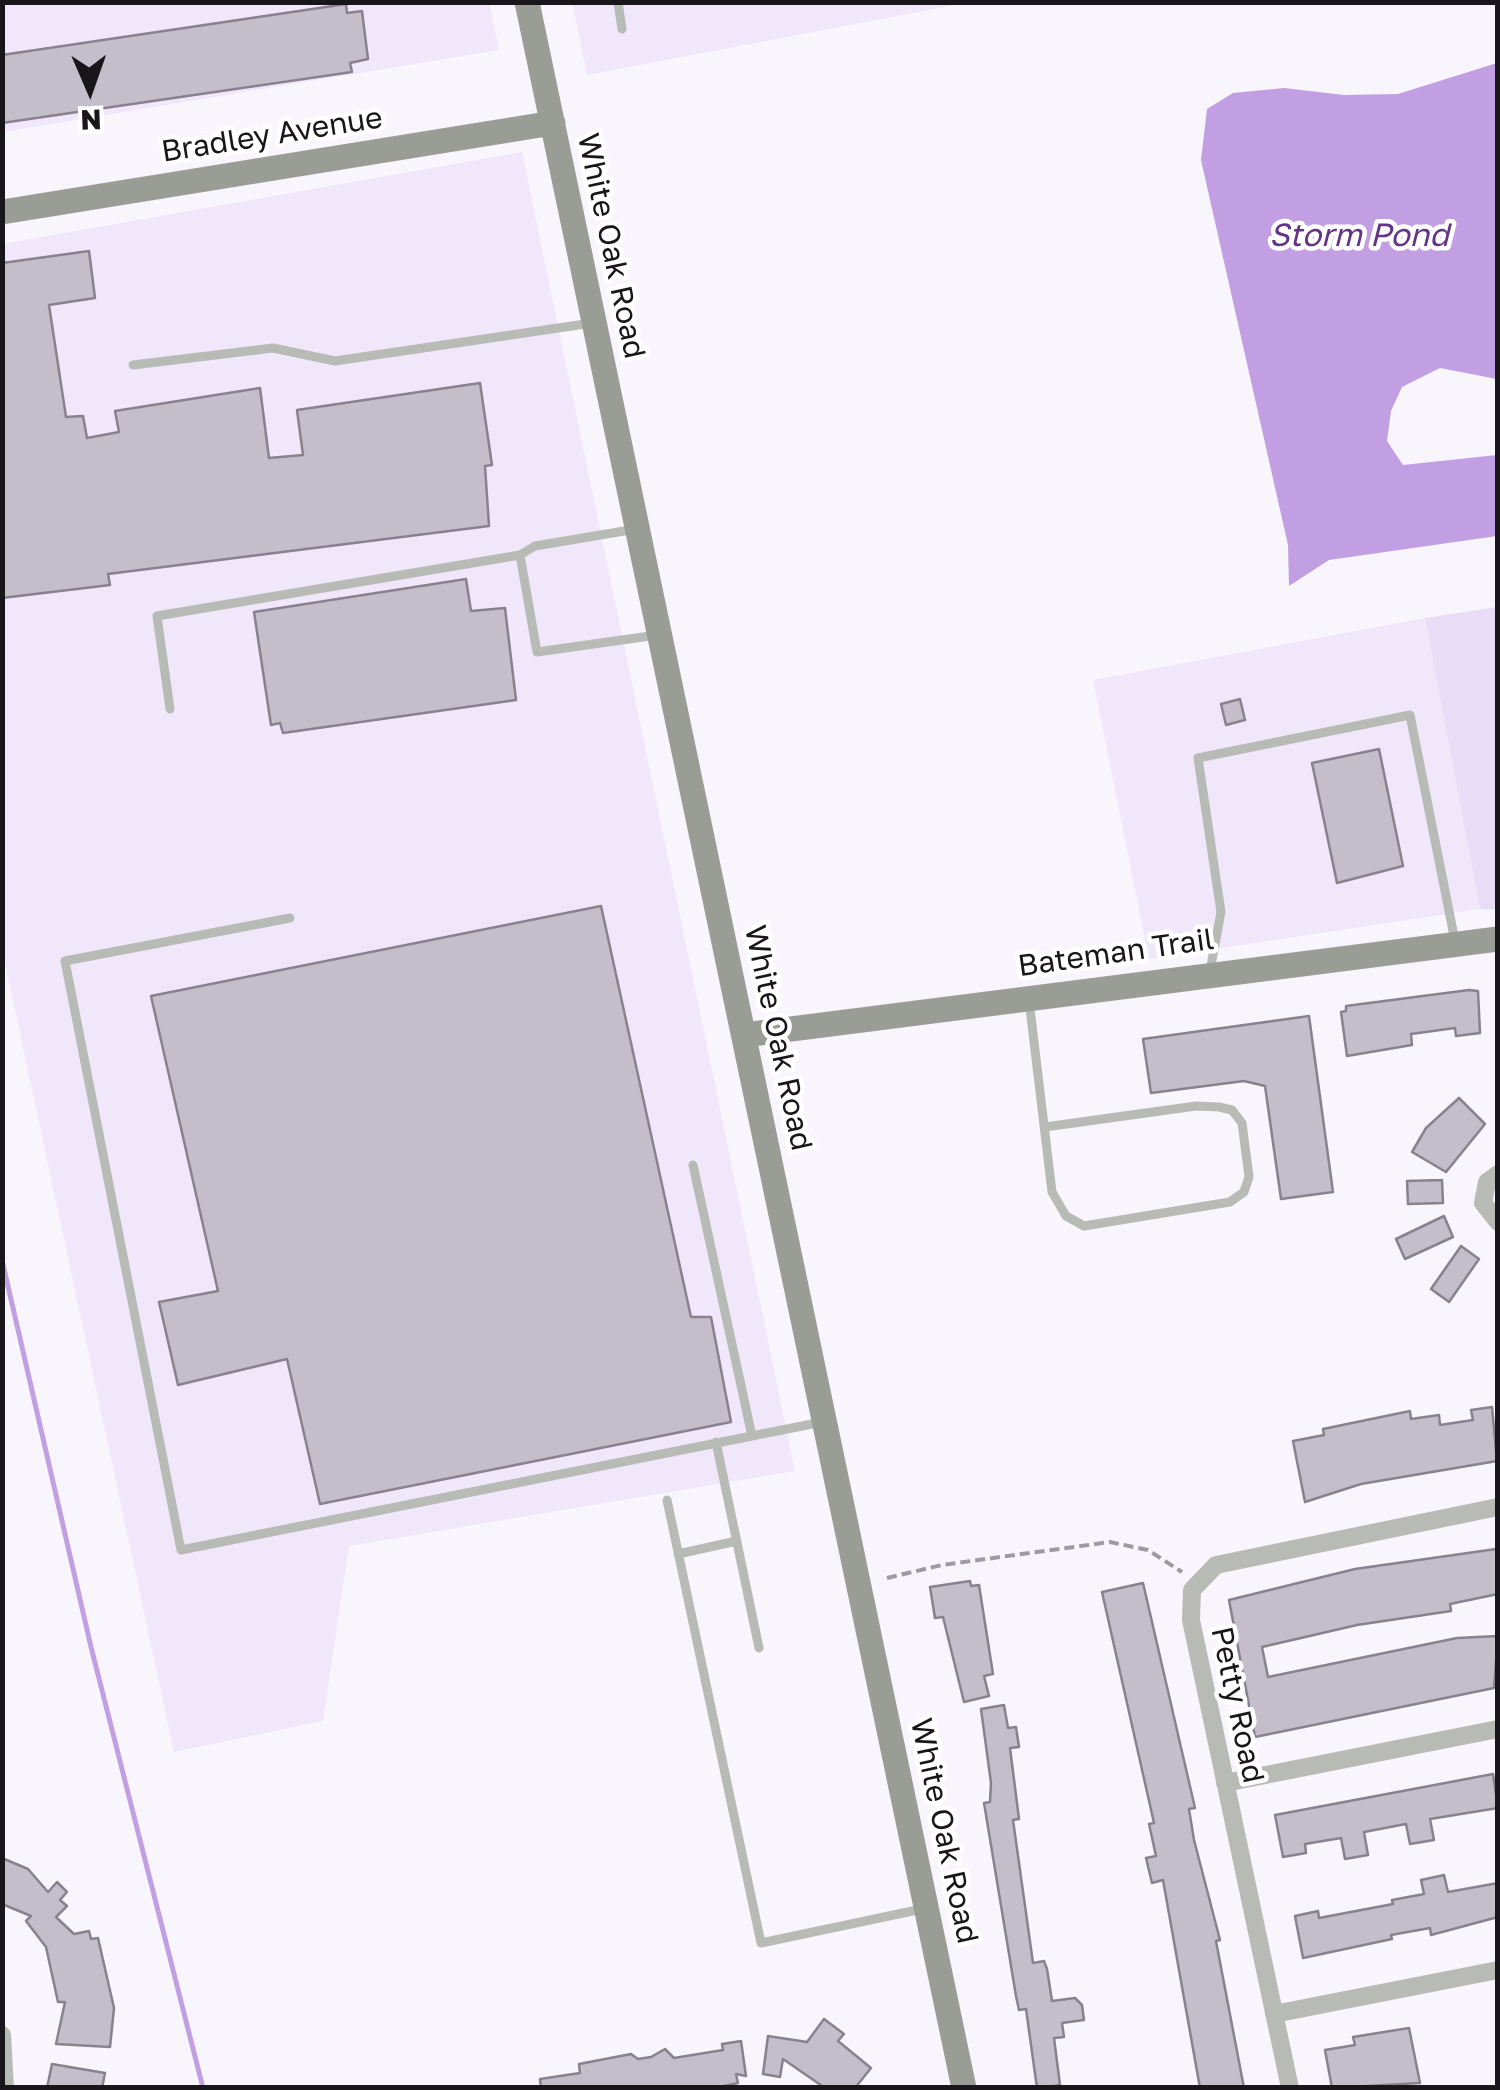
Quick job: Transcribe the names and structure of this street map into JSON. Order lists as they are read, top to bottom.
{
  "streets": {
    "street": [
      "Bradley Avenue",
      "White Oak Road",
      "Bateman Trail",
      "Petty Road"
    ]
  },
  "crossings": [
    ["Bradley Avenue", "White Oak Road"],
    ["White Oak Road", "Bateman Trail"]
  ],
  "water": ["Storm Pond"],
  "north": "bottom"
}
